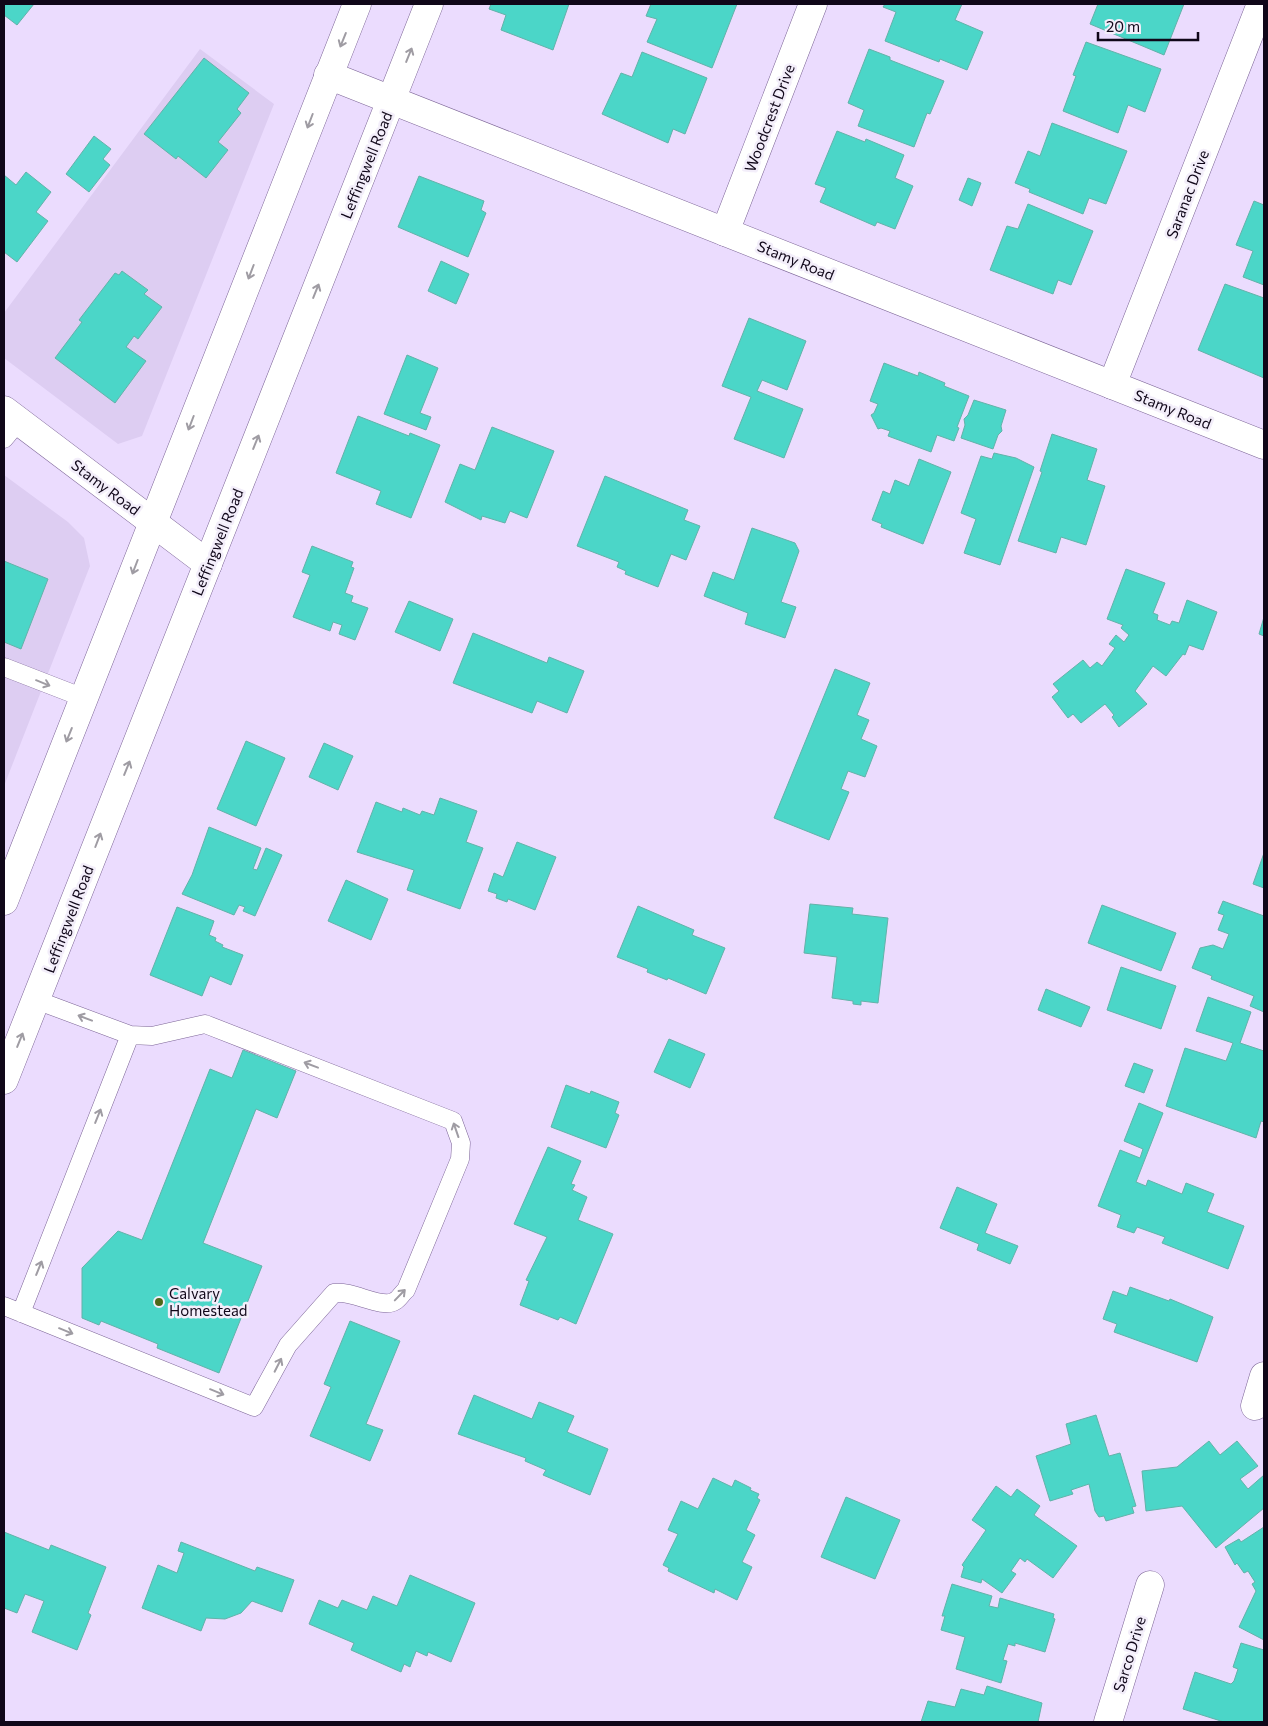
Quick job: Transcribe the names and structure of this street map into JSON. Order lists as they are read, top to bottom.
{
  "streets": {
    "main road": [
      "Woodcrest Drive",
      "Leffingwell Road",
      "Saranac Drive",
      "Stamy Road",
      "Sarco Drive"
    ]
  },
  "crossings": [
    ["Woodcrest Drive", "Stamy Road"],
    ["Leffingwell Road", "Stamy Road"],
    ["Saranac Drive", "Stamy Road"]
  ],
  "places": ["Calvary Homestead"],
  "scale_bar": "20 m"
}
